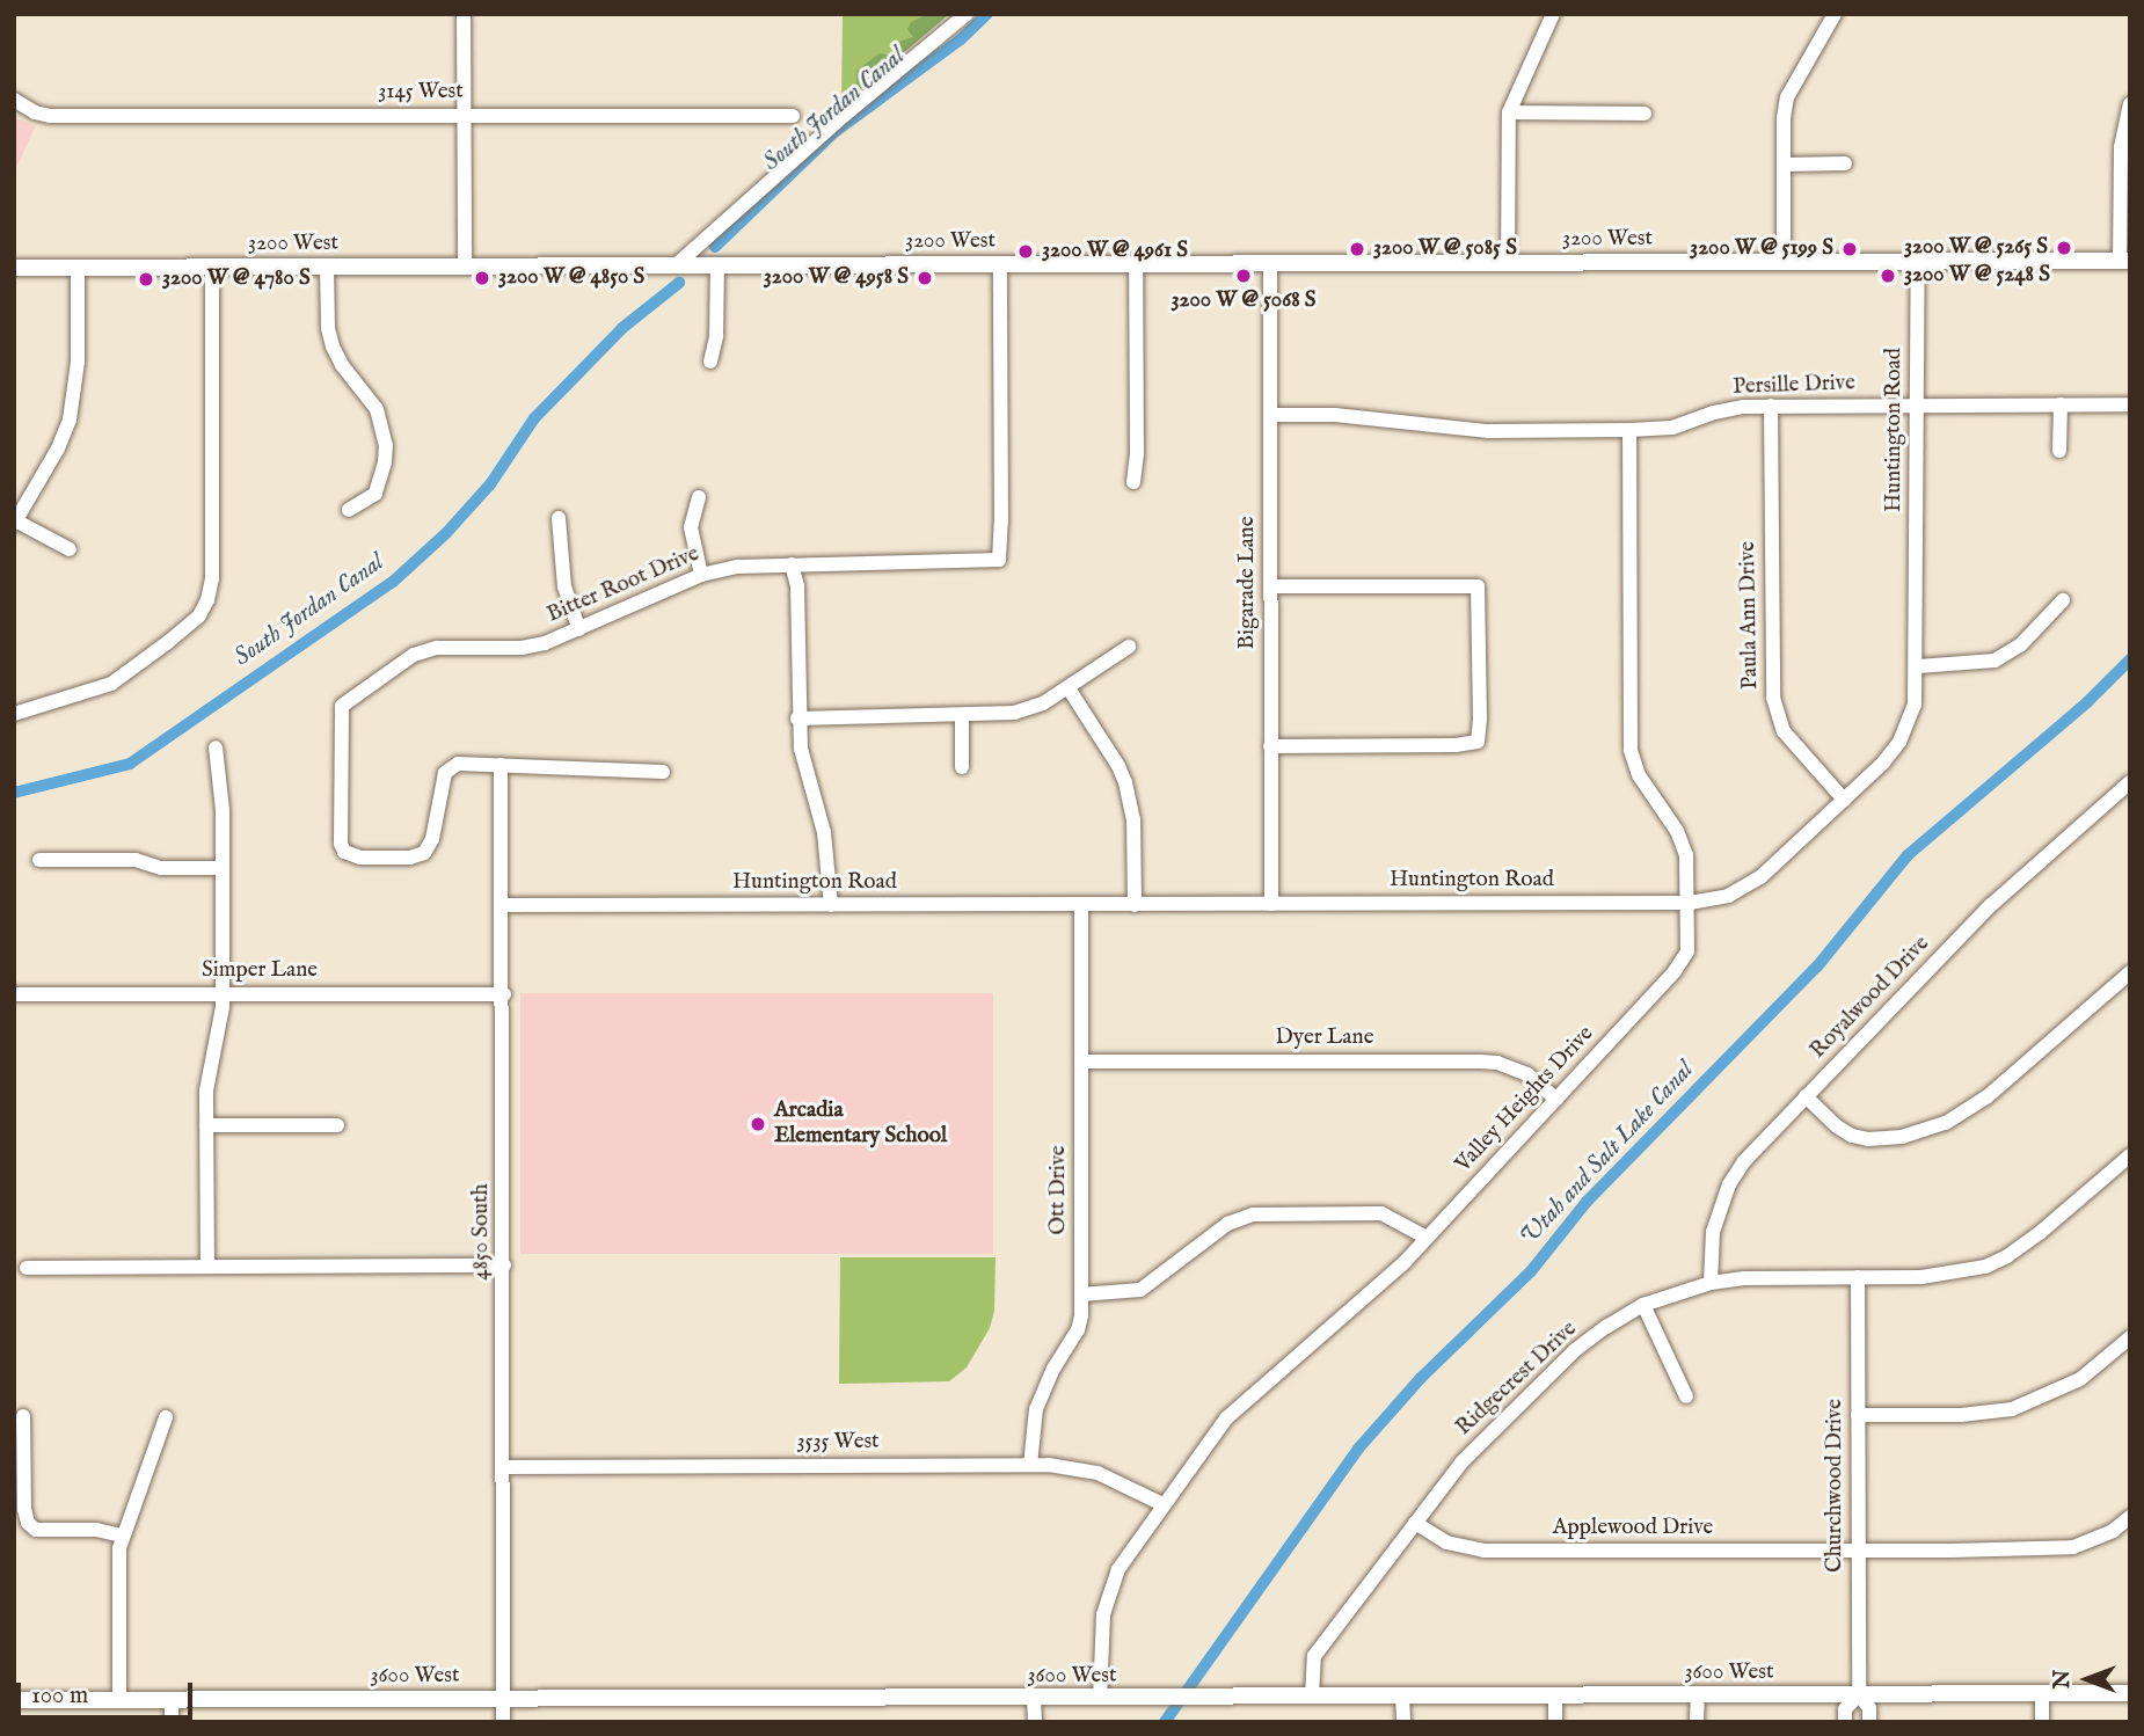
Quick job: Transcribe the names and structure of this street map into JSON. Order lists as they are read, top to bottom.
{
  "streets": {
    "street": [
      "3145 West",
      "3200 West",
      "Persille Drive",
      "Huntington Road",
      "Bigarade Lane",
      "Bitter Root Drive",
      "Paula Ann Drive",
      "Simper Lane",
      "Royalwood Drive",
      "Dyer Lane",
      "Valley Heights Drive",
      "Ott Drive",
      "4850 South",
      "Ridgecrest Drive",
      "3535 West",
      "Churchwood Drive",
      "Applewood Drive",
      "3600 West"
    ]
  },
  "crossings": [
    ["3200 West", "Huntington Road"],
    ["3200 West", "Bigarade Lane"],
    ["3200 West", "Bitter Root Drive"],
    ["Persille Drive", "Huntington Road"],
    ["Persille Drive", "Bigarade Lane"],
    ["Persille Drive", "Paula Ann Drive"],
    ["Persille Drive", "Valley Heights Drive"],
    ["Huntington Road", "Bigarade Lane"],
    ["Huntington Road", "Paula Ann Drive"],
    ["Huntington Road", "Valley Heights Drive"],
    ["Huntington Road", "Ott Drive"],
    ["Huntington Road", "4850 South"],
    ["Bitter Root Drive", "4850 South"],
    ["Simper Lane", "4850 South"],
    ["Royalwood Drive", "Ridgecrest Drive"],
    ["Dyer Lane", "Valley Heights Drive"],
    ["Dyer Lane", "Ott Drive"],
    ["Valley Heights Drive", "3535 West"],
    ["Valley Heights Drive", "3600 West"],
    ["Ott Drive", "3535 West"],
    ["4850 South", "3535 West"],
    ["4850 South", "3600 West"],
    ["Ridgecrest Drive", "Churchwood Drive"],
    ["Ridgecrest Drive", "Applewood Drive"],
    ["Ridgecrest Drive", "3600 West"],
    ["Churchwood Drive", "Applewood Drive"],
    ["Churchwood Drive", "3600 West"]
  ],
  "water": ["South Jordan Canal", "Utah and Salt Lake Canal"],
  "places": [
    "3200 W @ 5265 S",
    "3200 W @ 5085 S",
    "3200 W @ 5199 S",
    "3200 W @ 4961 S",
    "3200 W @ 5068 S",
    "3200 W @ 5248 S",
    "3200 W @ 4850 S",
    "3200 W @ 4958 S",
    "3200 W @ 4780 S",
    "Arcadia Elementary School"
  ],
  "scale_bar": "100 m",
  "north": "left"
}
